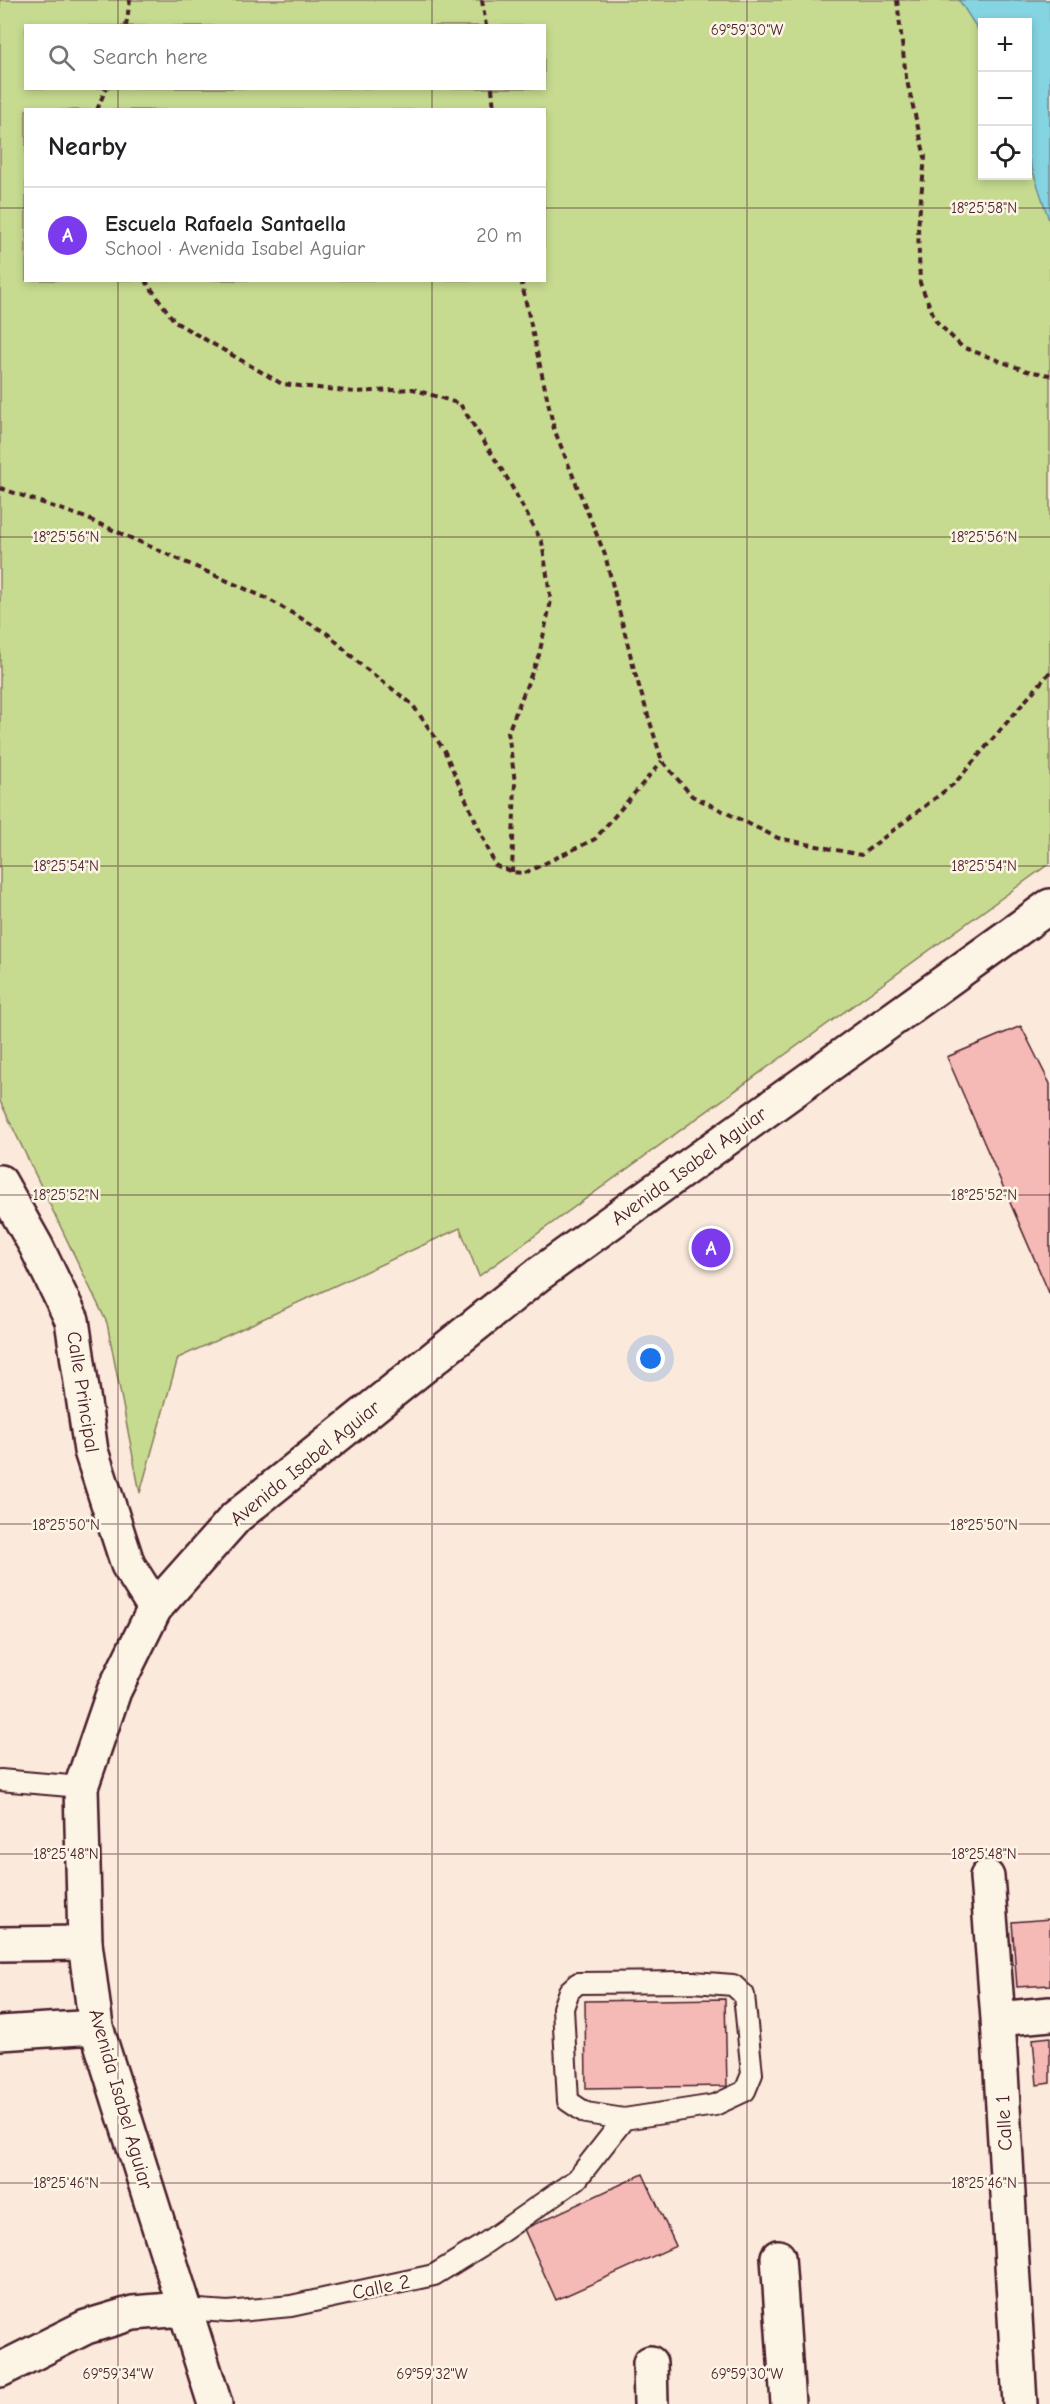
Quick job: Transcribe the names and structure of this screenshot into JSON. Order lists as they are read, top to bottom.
{
  "streets": {
    "main road": [
      "Avenida Isabel Aguiar",
      "Calle Principal",
      "Calle 1",
      "Calle 2"
    ]
  },
  "crossings": [
    ["Avenida Isabel Aguiar", "Calle Principal"],
    ["Avenida Isabel Aguiar", "Calle 2"]
  ],
  "page": {
    "map_buttons": ["+", "−"],
    "search": "Search here",
    "heading": "Nearby",
    "list": [
      {
        "mark": "A",
        "name": "Escuela Rafaela Santaella",
        "note": "School · Avenida Isabel Aguiar",
        "value": "20 m"
      }
    ],
    "pins": "A"
  },
  "coordinates": [
    "69°59'30\"W",
    "18°25'58\"N",
    "18°25'56\"N",
    "18°25'54\"N",
    "18°25'52\"N",
    "18°25'50\"N",
    "18°25'48\"N",
    "18°25'46\"N",
    "69°59'34\"W",
    "69°59'32\"W"
  ]
}
